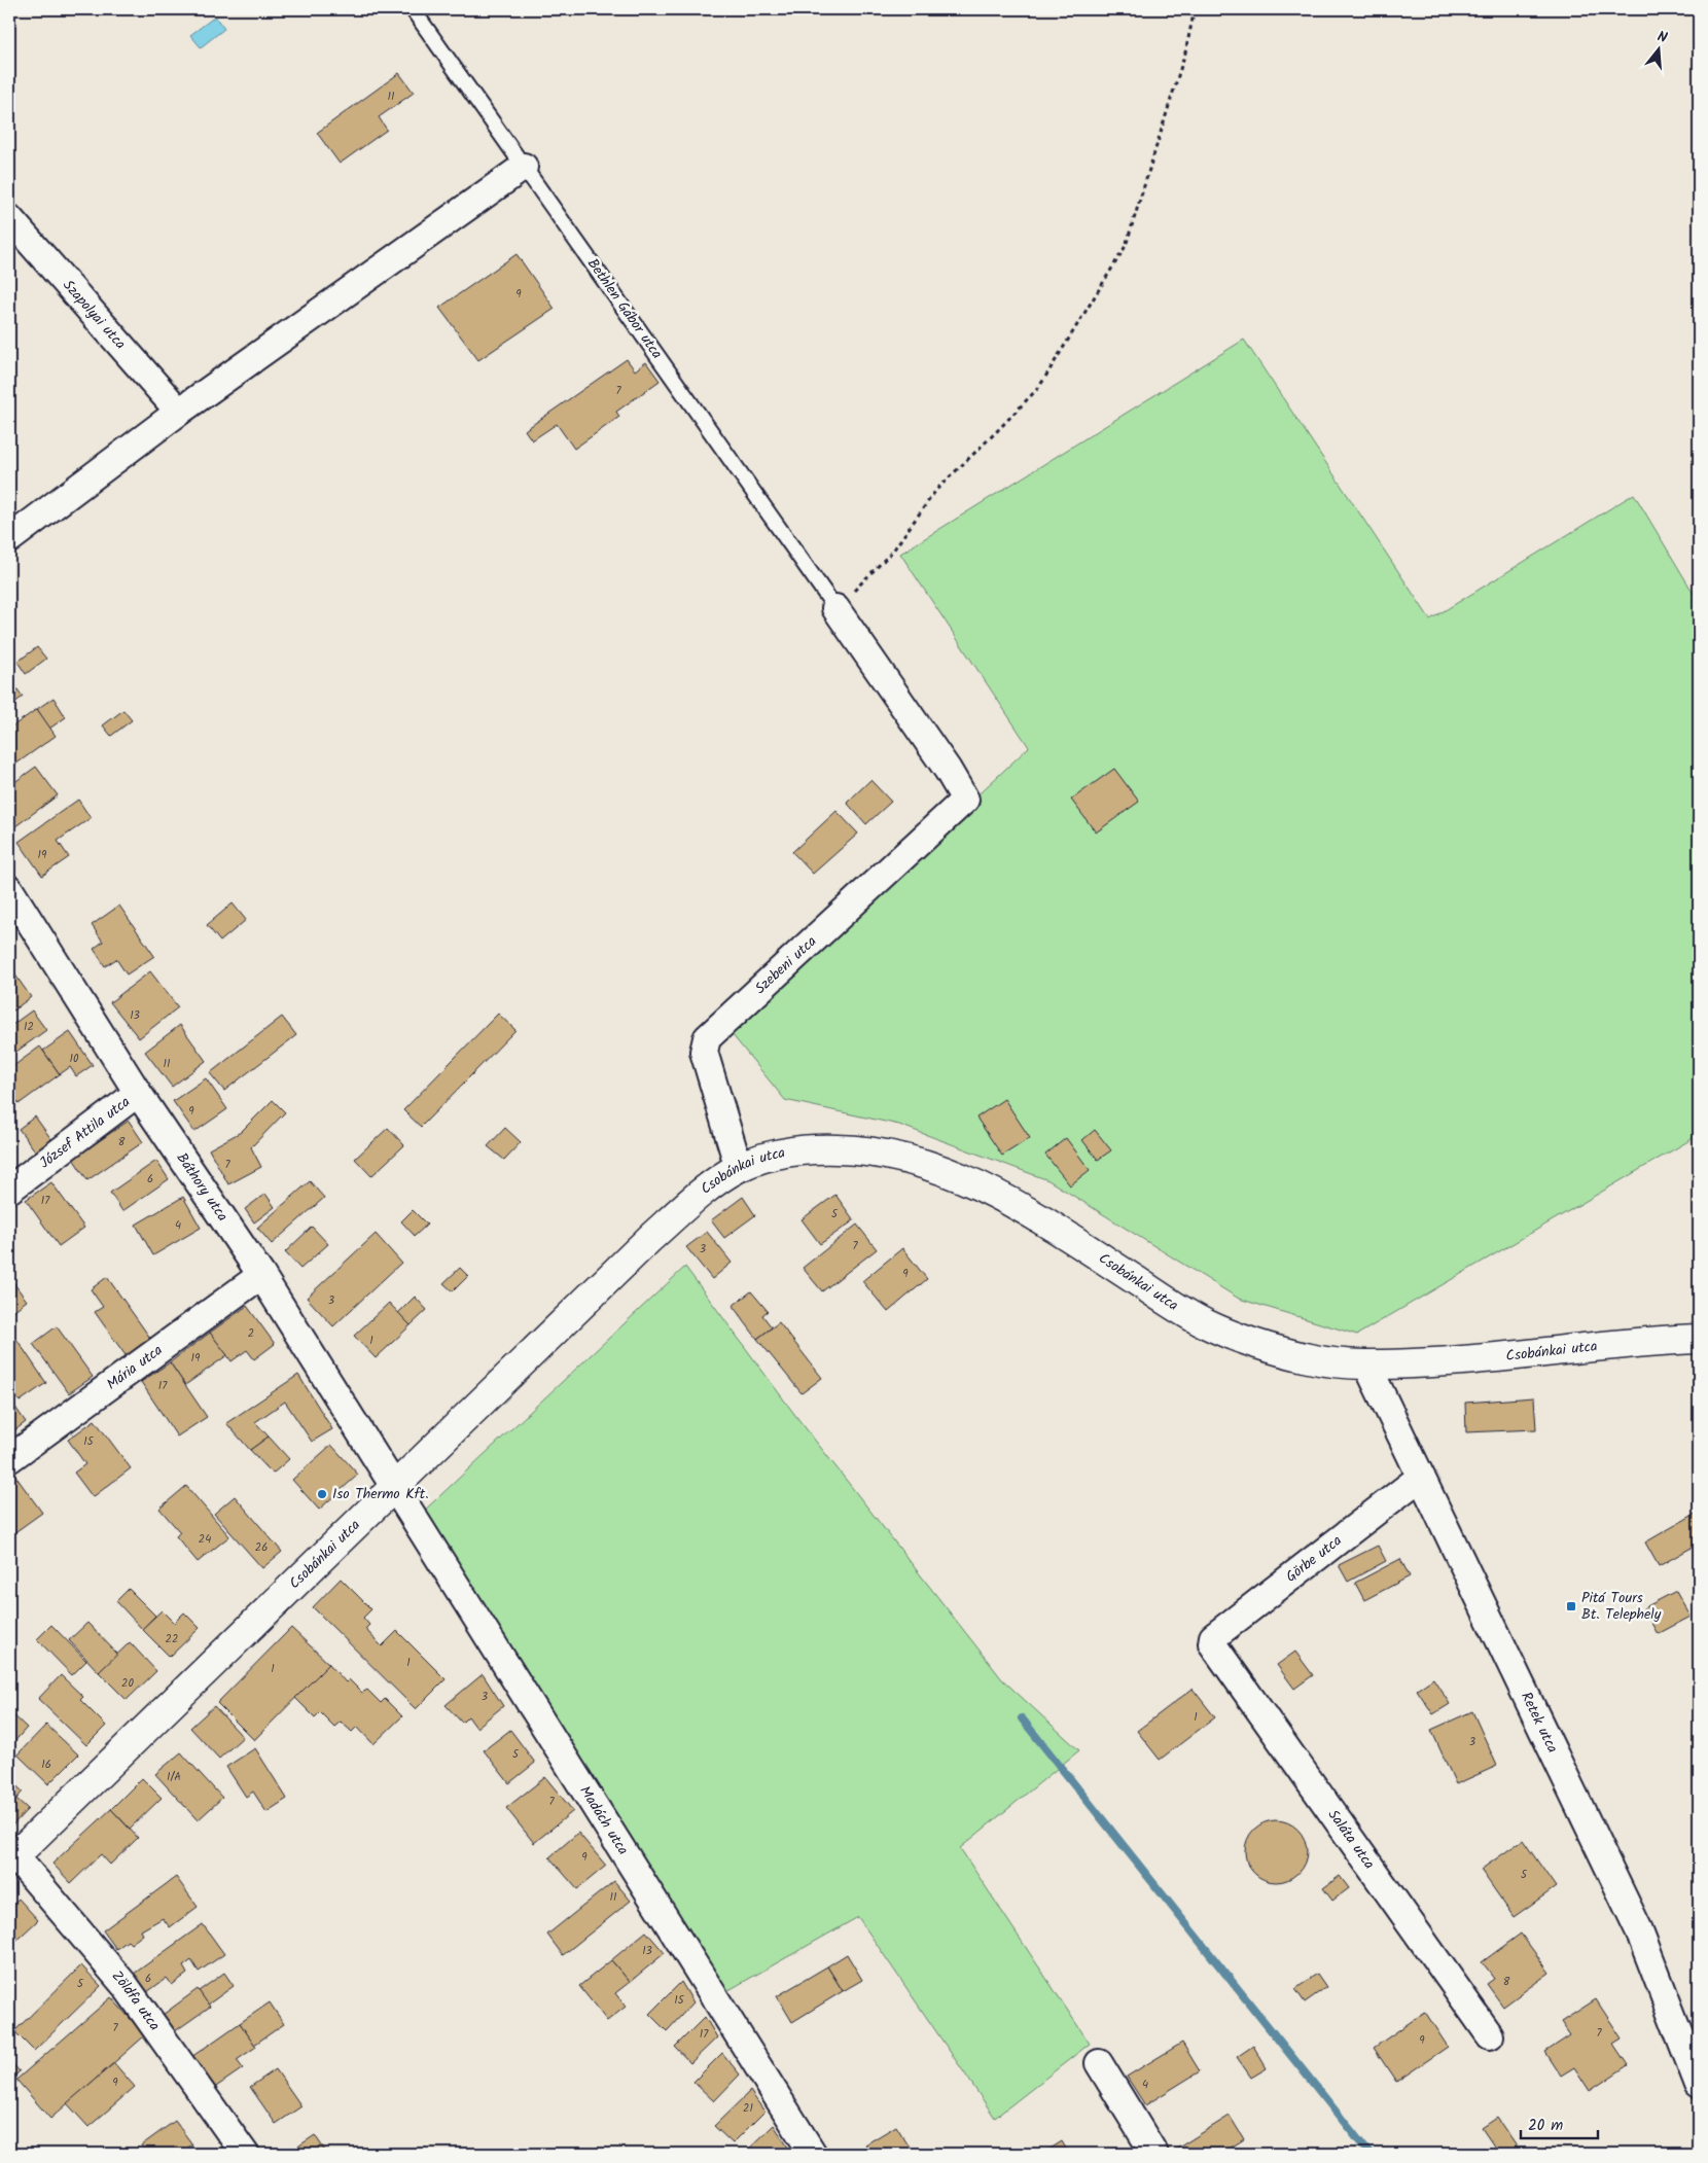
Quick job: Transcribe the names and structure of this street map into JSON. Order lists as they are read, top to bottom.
{
  "streets": {
    "main road": ["Csobánkai utca"],
    "street": [
      "Szapolyai utca",
      "Szebeni utca",
      "József Attila utca",
      "Báthory utca",
      "Mária utca",
      "Görbe utca",
      "Retek utca",
      "Madách utca",
      "Saláta utca",
      "Zöldfa utca"
    ],
    "lane": ["Bethlen Gábor utca"]
  },
  "crossings": [
    ["Bethlen Gábor utca", "Szebeni utca"],
    ["Szebeni utca", "Csobánkai utca"],
    ["József Attila utca", "Báthory utca"],
    ["Csobánkai utca", "Báthory utca"],
    ["Csobánkai utca", "Retek utca"],
    ["Csobánkai utca", "Madách utca"],
    ["Csobánkai utca", "Zöldfa utca"],
    ["Báthory utca", "Mária utca"],
    ["Báthory utca", "Madách utca"],
    ["Görbe utca", "Retek utca"],
    ["Görbe utca", "Saláta utca"]
  ],
  "places": {
    "other": ["Iso Thermo Kft."],
    "transit": ["Pitá Tours Bt. Telephely"]
  },
  "house_numbers": [
    "11",
    "9",
    "7",
    "19",
    "13",
    "12",
    "10",
    "11",
    "9",
    "8",
    "7",
    "6",
    "17",
    "5",
    "4",
    "7",
    "3",
    "9",
    "3",
    "2",
    "1",
    "19",
    "17",
    "15",
    "24",
    "26",
    "22",
    "1",
    "1",
    "20",
    "3",
    "1",
    "3",
    "5",
    "16",
    "1/A",
    "7",
    "9",
    "5",
    "11",
    "13",
    "6",
    "8",
    "5",
    "15",
    "7",
    "7",
    "17",
    "9",
    "9",
    "4",
    "21"
  ],
  "scale_bar": "20 m",
  "north": "top"
}
